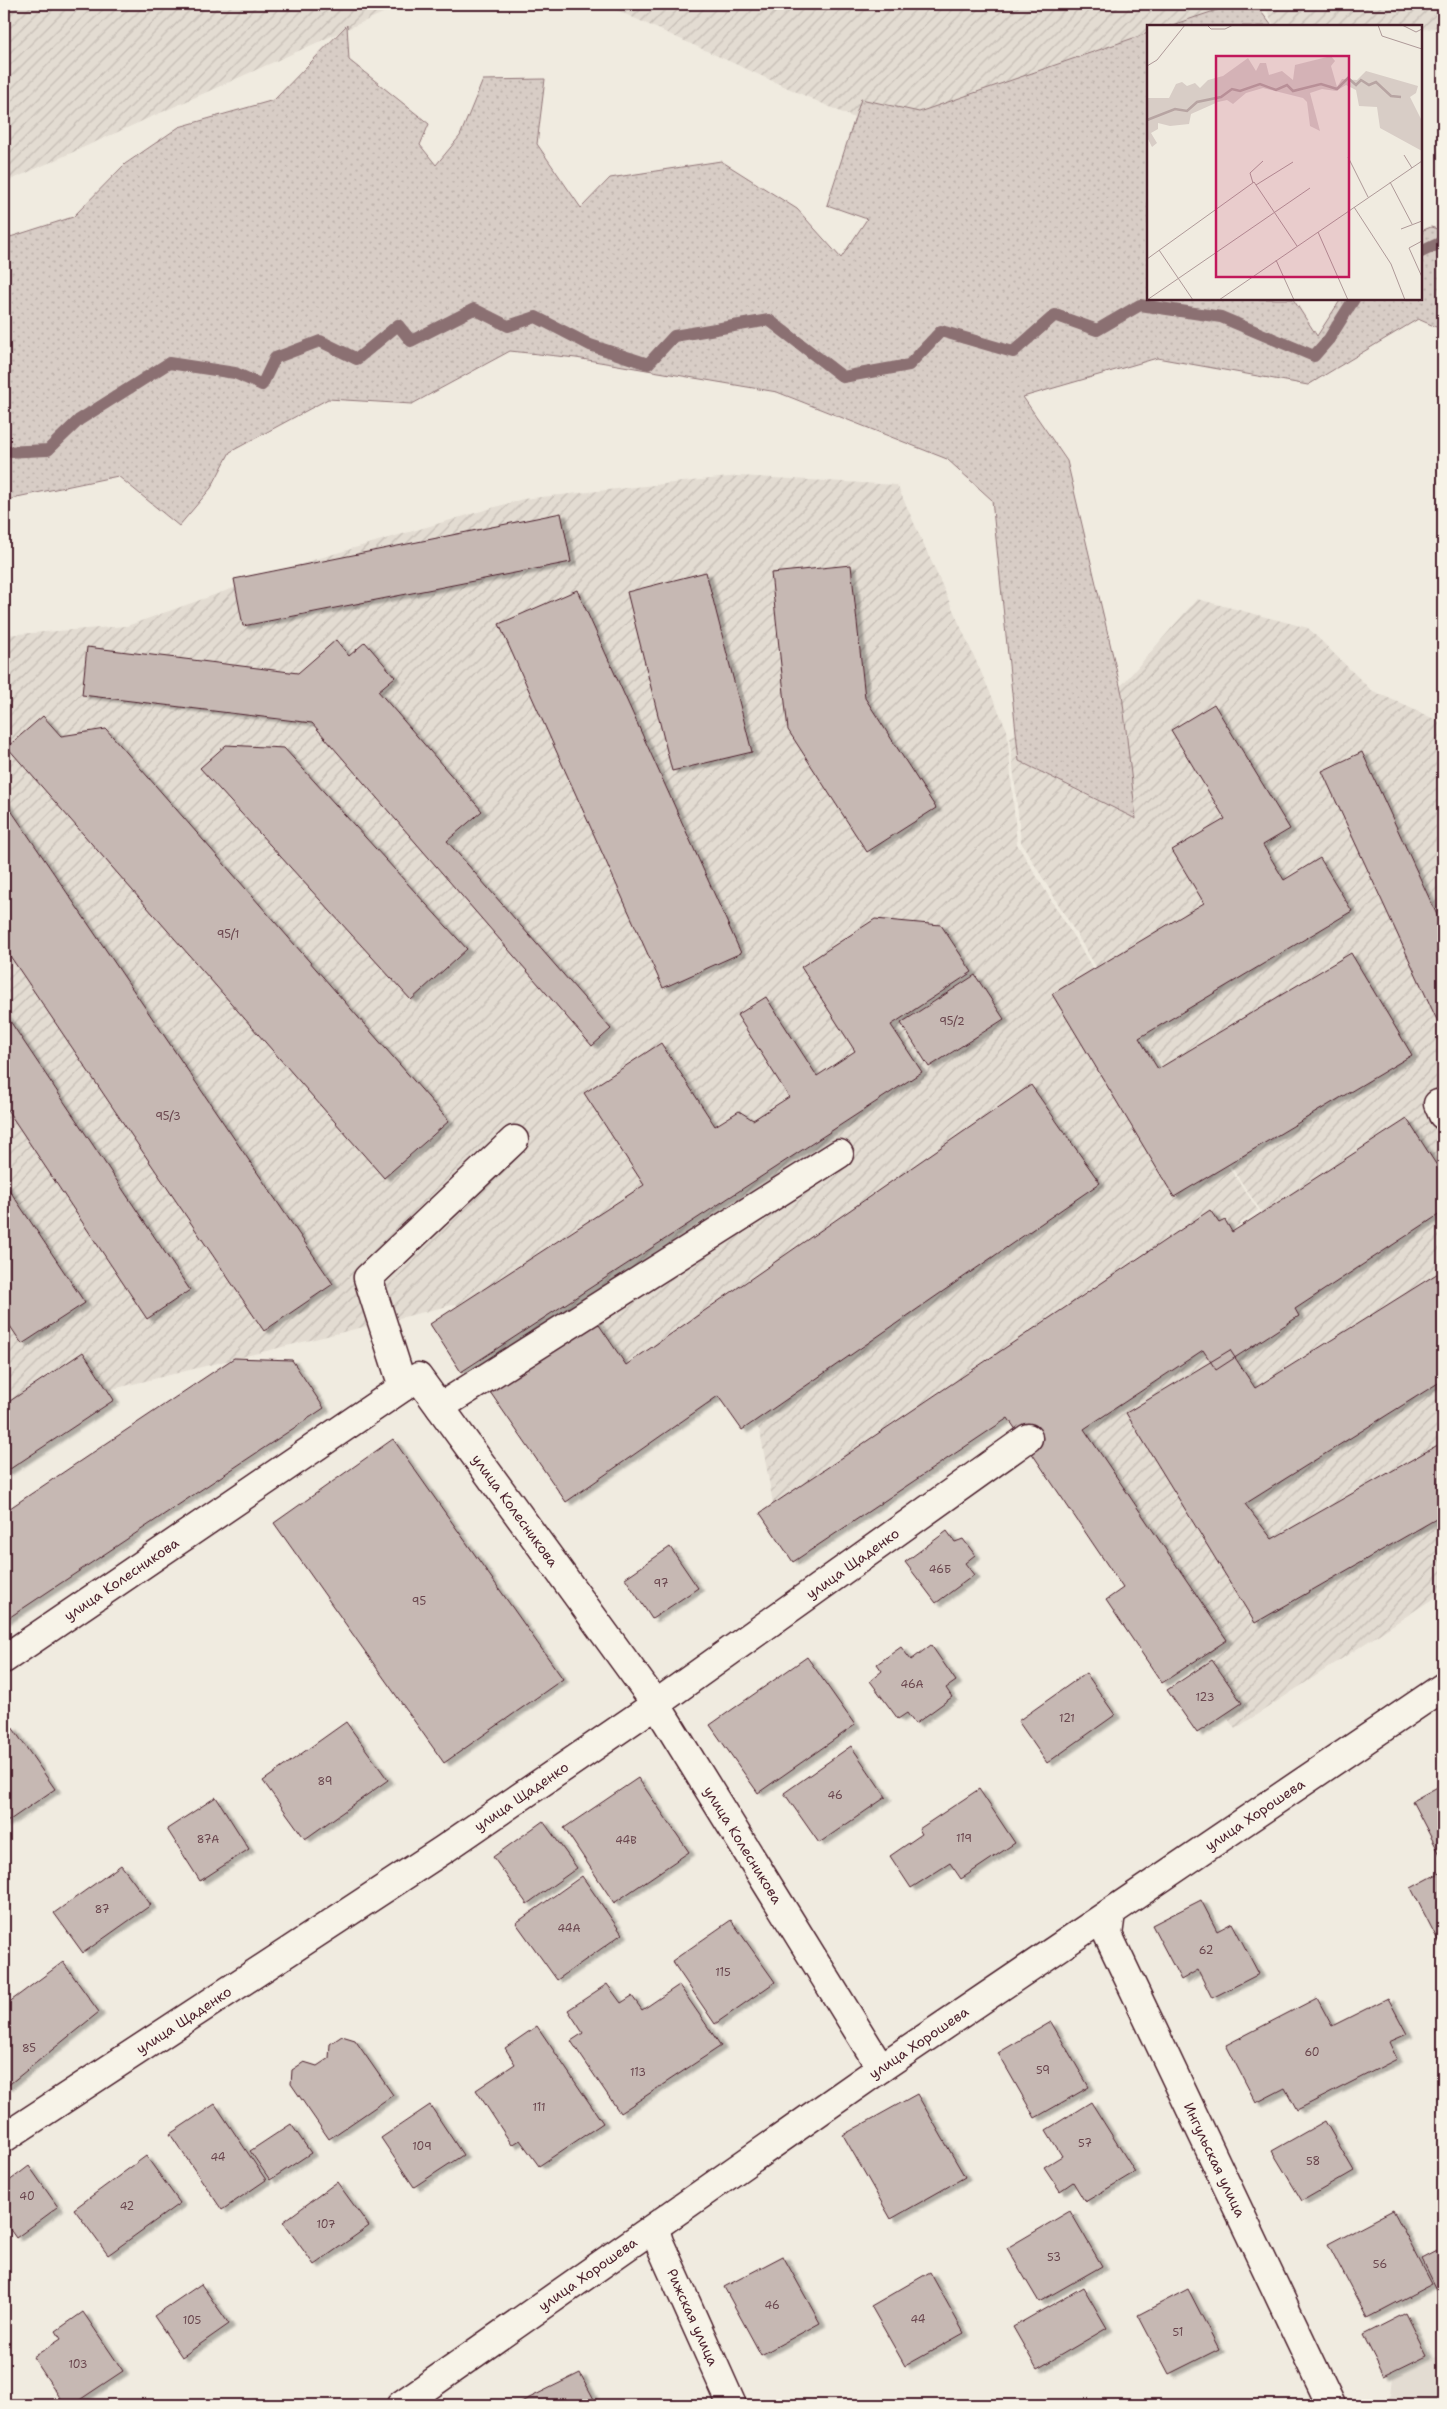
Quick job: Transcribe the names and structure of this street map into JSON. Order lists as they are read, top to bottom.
{
  "streets": {
    "street": [
      "улица Колесникова",
      "улица Щаденко",
      "улица Хорошева",
      "Ингульская улица",
      "Рижская улица"
    ]
  },
  "crossings": [
    ["улица Колесникова", "улица Щаденко"],
    ["улица Колесникова", "улица Хорошева"],
    ["улица Хорошева", "Ингульская улица"],
    ["улица Хорошева", "Рижская улица"]
  ],
  "house_numbers": [
    "95/1",
    "95/2",
    "95/3",
    "46Б",
    "97",
    "95",
    "46А",
    "123",
    "121",
    "89",
    "46",
    "119",
    "87А",
    "44В",
    "87",
    "44А",
    "62",
    "115",
    "85",
    "60",
    "59",
    "113",
    "111",
    "57",
    "109",
    "44",
    "58",
    "40",
    "42",
    "107",
    "53",
    "56",
    "46",
    "44",
    "105",
    "51",
    "103"
  ]
}
